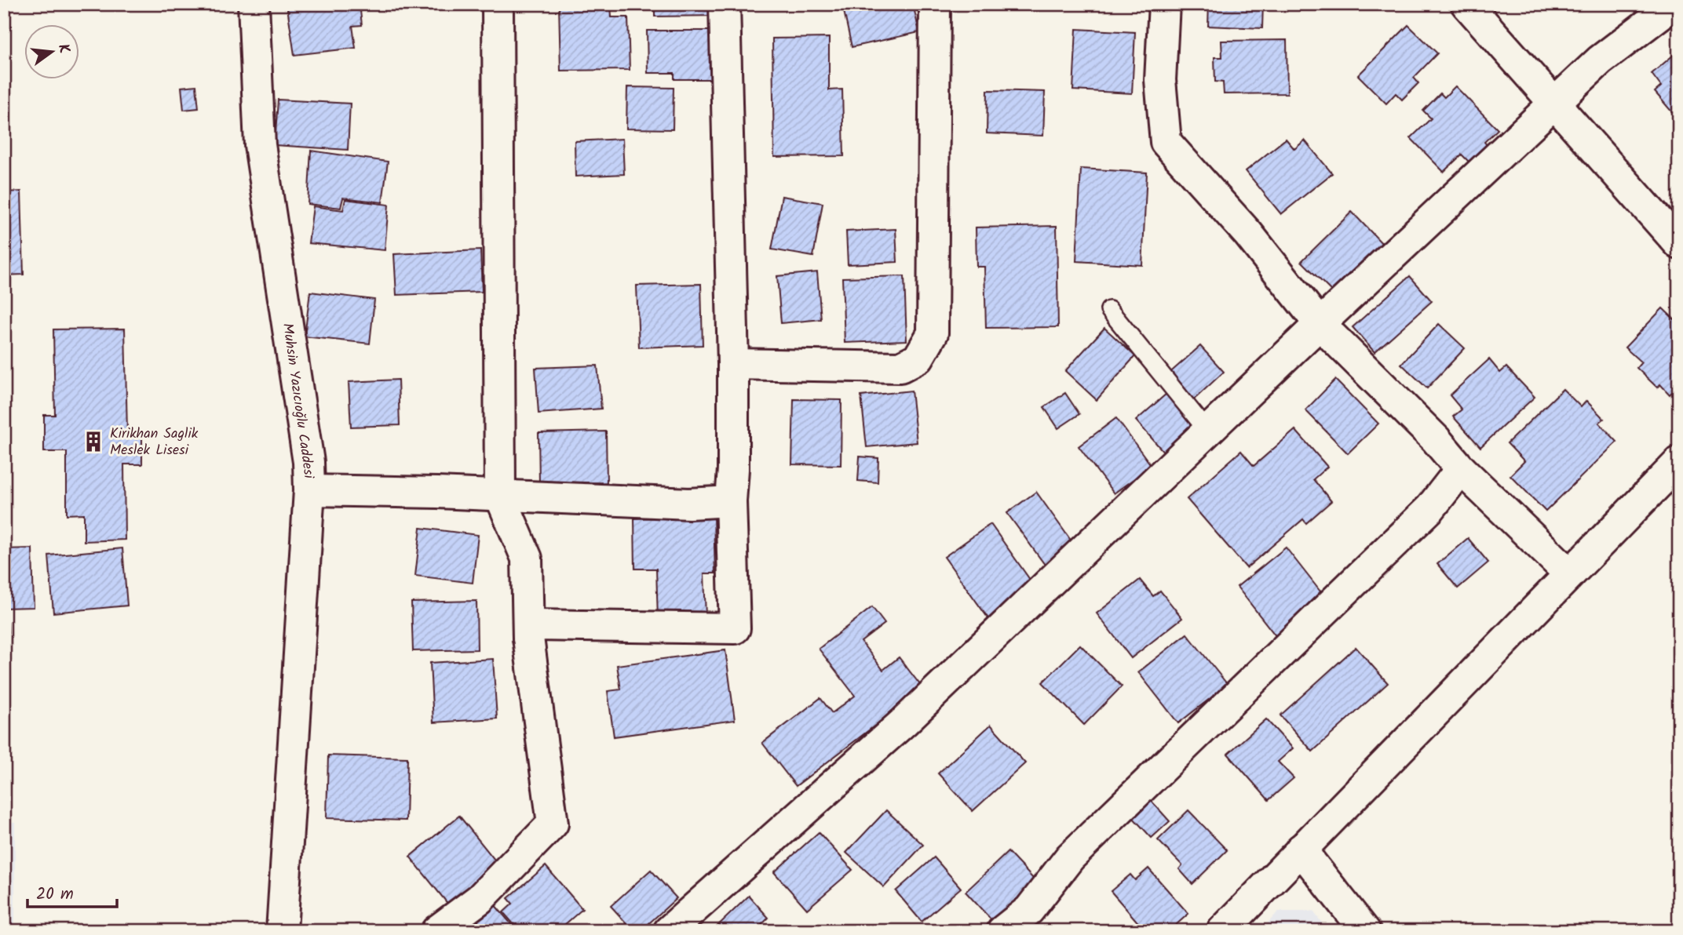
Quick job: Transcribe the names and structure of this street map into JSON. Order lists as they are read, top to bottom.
{
  "streets": {
    "street": ["Muhsin Yazıcıoğlu Caddesi"]
  },
  "places": {
    "building": ["Kirikhan Saglik Meslek Lisesi"]
  },
  "scale_bar": "20 m",
  "north": "right"
}
